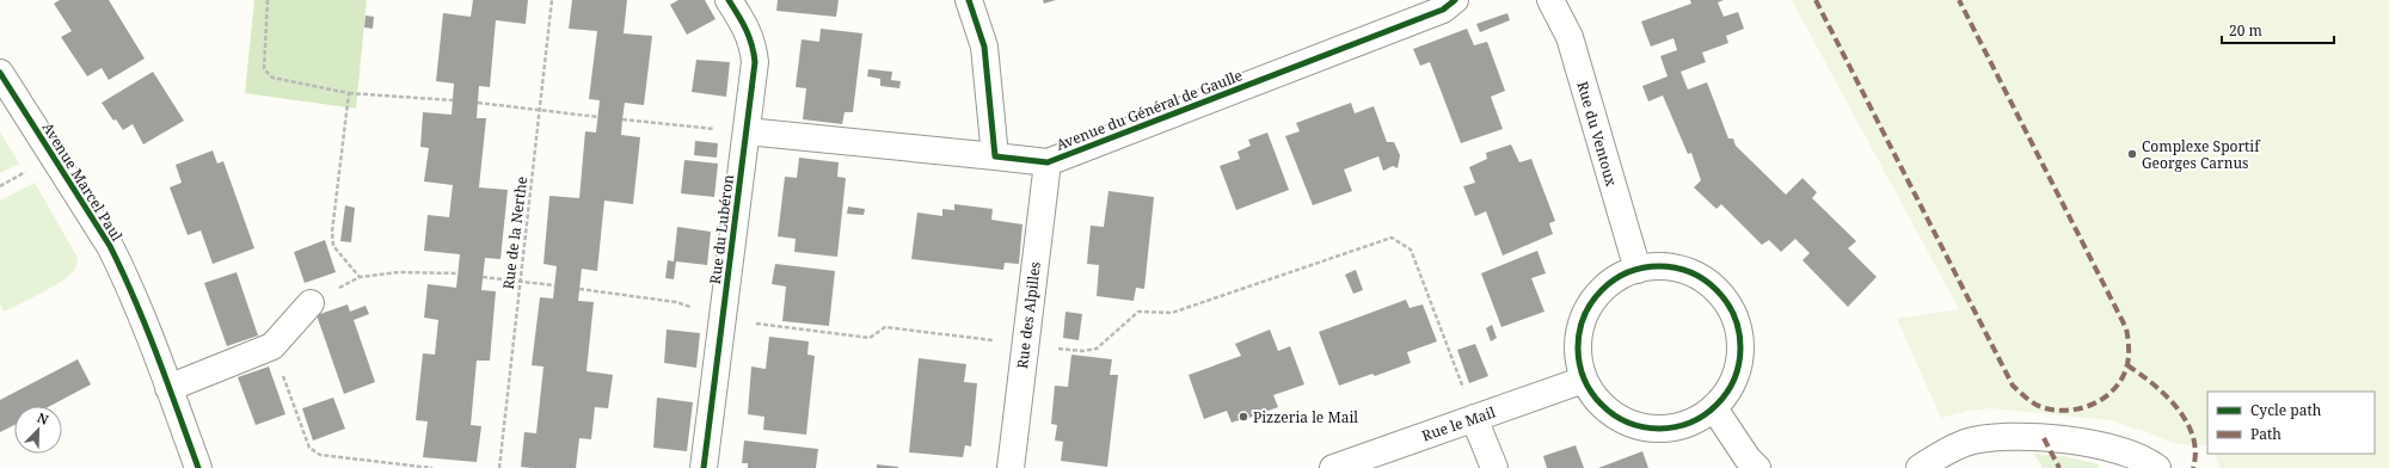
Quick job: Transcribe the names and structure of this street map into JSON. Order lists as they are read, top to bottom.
{
  "streets": {
    "street": [
      "Avenue du Général de Gaulle",
      "Rue du Ventoux",
      "Avenue Marcel Paul",
      "Rue du Lubéron",
      "Rue des Alpilles",
      "Rue le Mail"
    ],
    "path": ["Rue de la Nerthe"]
  },
  "crossings": [
    ["Avenue du Général de Gaulle", "Rue des Alpilles"],
    ["Rue du Ventoux", "Rue le Mail"]
  ],
  "places": ["Complexe Sportif Georges Carnus", "Pizzeria le Mail"],
  "legend": ["Cycle path", "Path"],
  "scale_bar": "20 m",
  "north": "top right"
}
